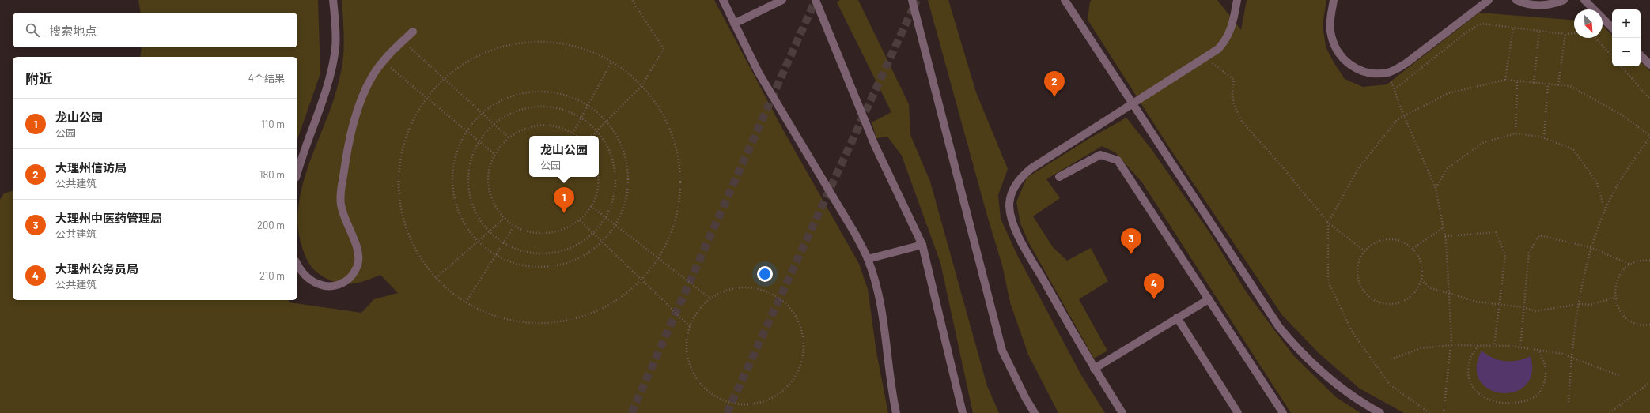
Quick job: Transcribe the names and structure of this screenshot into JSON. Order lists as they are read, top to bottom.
{
  "north": "bottom right",
  "page": {
    "map_buttons": ["+", "−"],
    "search": "搜索地点",
    "heading": ["附近", "4个结果"],
    "pins": [
      "2",
      "1",
      "3",
      "4"
    ],
    "list": [
      {
        "mark": "1",
        "name": "龙山公园",
        "note": "公园",
        "value": "110 m"
      },
      {
        "mark": "2",
        "name": "大理州信访局",
        "note": "公共建筑",
        "value": "180 m"
      },
      {
        "mark": "3",
        "name": "大理州中医药管理局",
        "note": "公共建筑",
        "value": "200 m"
      },
      {
        "mark": "4",
        "name": "大理州公务员局",
        "note": "公共建筑",
        "value": "210 m"
      }
    ],
    "popup": ["龙山公园", "公园"]
  }
}
